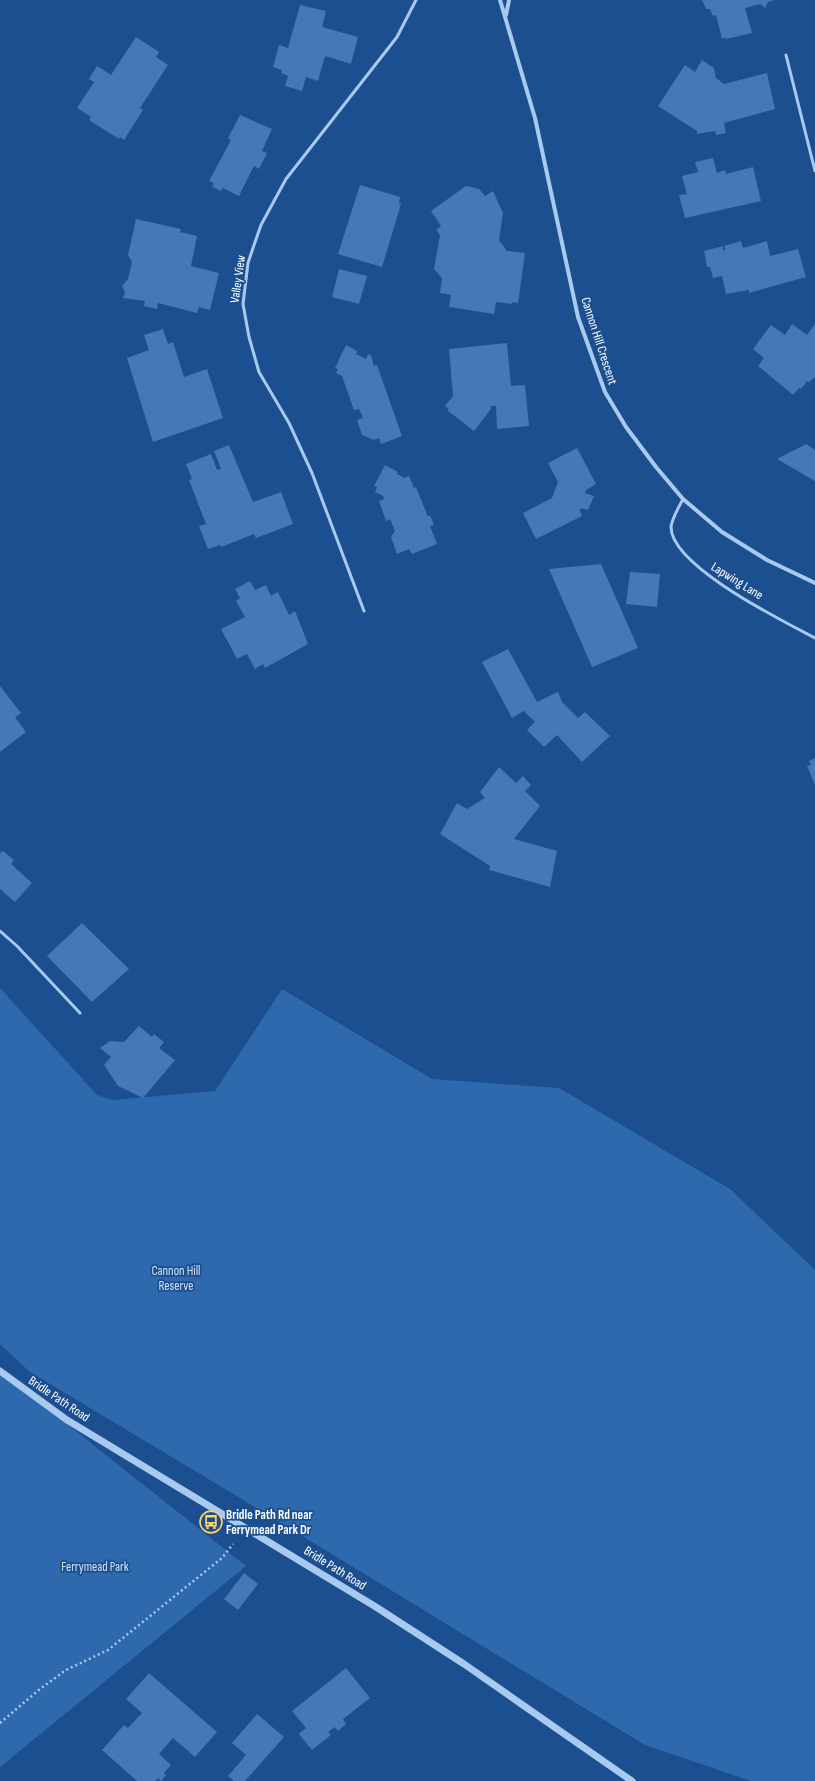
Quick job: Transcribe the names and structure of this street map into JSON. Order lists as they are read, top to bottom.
{
  "streets": {
    "street": ["Cannon Hill Crescent", "Bridle Path Road"],
    "lane": ["Valley View", "Lapwing Lane"]
  },
  "crossings": [
    ["Cannon Hill Crescent", "Lapwing Lane"]
  ],
  "parks": ["Cannon Hill Reserve", "Ferrymead Park"],
  "places": {
    "bus stop": ["Bridle Path Rd near Ferrymead Park Dr"]
  }
}
